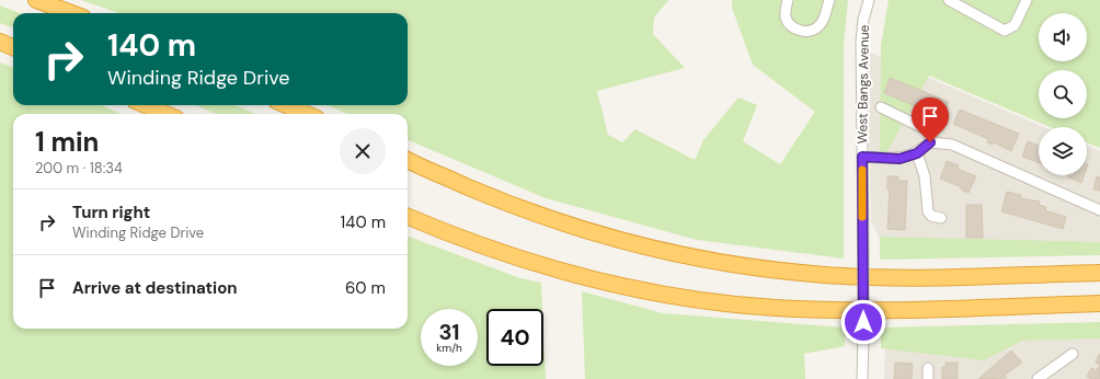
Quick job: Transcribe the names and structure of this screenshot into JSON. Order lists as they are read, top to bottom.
{
  "streets": {
    "street": ["West Bangs Avenue"]
  },
  "page": {
    "turn": ["140 m", "Winding Ridge Drive"],
    "heading": ["1 min", "200 m · 18:34"],
    "list": [
      {
        "name": "Turn right",
        "note": "Winding Ridge Drive",
        "value": "140 m"
      },
      {
        "name": "Arrive at destination",
        "value": "60 m"
      }
    ],
    "speed": "31 km/h",
    "limit": "40"
  }
}
